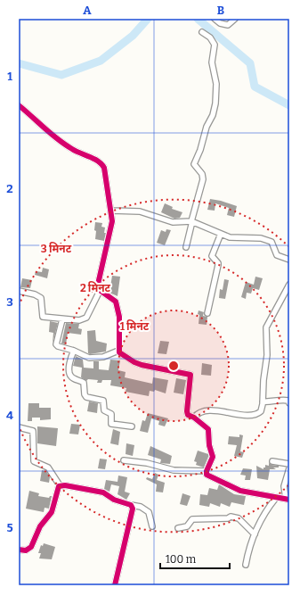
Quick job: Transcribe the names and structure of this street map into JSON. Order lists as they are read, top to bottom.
{
  "scale_bar": "100 m",
  "grid": {
    "columns": ["A", "B"],
    "rows": [
      "1",
      "2",
      "3",
      "4",
      "5"
    ]
  },
  "rings": ["3 मिनट", "2 मिनट", "1 मिनट"]
}
